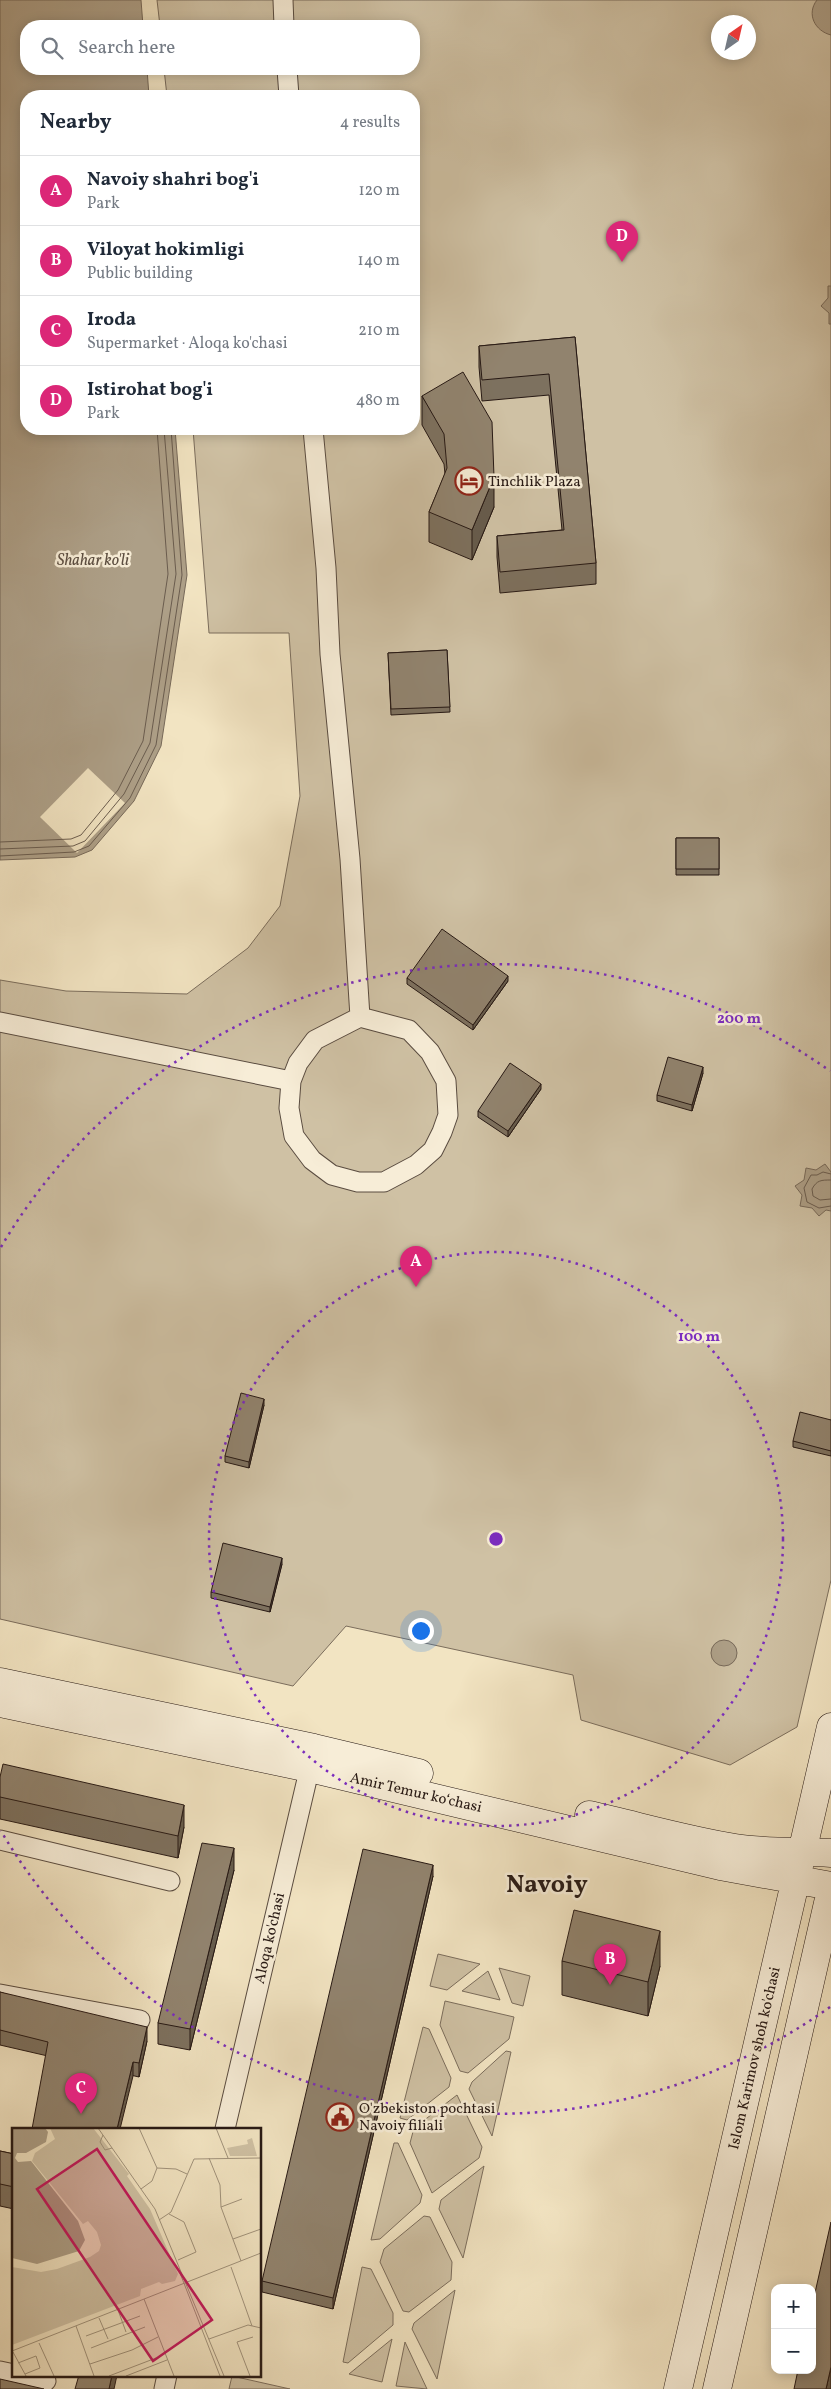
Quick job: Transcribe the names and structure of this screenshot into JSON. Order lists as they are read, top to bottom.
{
  "streets": {
    "main road": ["Amir Temur ko‘chasi", "Islom Karimov shoh ko'chasi"],
    "street": ["Aloqa ko'chasi"]
  },
  "crossings": [
    ["Amir Temur ko‘chasi", "Aloqa ko'chasi"],
    ["Amir Temur ko‘chasi", "Islom Karimov shoh ko'chasi"]
  ],
  "districts": ["Navoiy"],
  "water": ["Shahar ko'li"],
  "places": {
    "hotel": ["Tinchlik Plaza"],
    "public building": ["O'zbekiston pochtasi Navoiy filiali"]
  },
  "north": "top right",
  "page": {
    "search": "Search here",
    "heading": ["Nearby", "4 results"],
    "list": [
      {
        "mark": "A",
        "name": "Navoiy shahri bog'i",
        "note": "Park",
        "value": "120 m"
      },
      {
        "mark": "B",
        "name": "Viloyat hokimligi",
        "note": "Public building",
        "value": "140 m"
      },
      {
        "mark": "C",
        "name": "Iroda",
        "note": "Supermarket · Aloqa ko'chasi",
        "value": "210 m"
      },
      {
        "mark": "D",
        "name": "Istirohat bog'i",
        "note": "Park",
        "value": "480 m"
      }
    ],
    "pins": [
      "D",
      "A",
      "B",
      "C"
    ],
    "map_buttons": ["+", "−"]
  },
  "rings": ["200 m", "100 m"]
}
